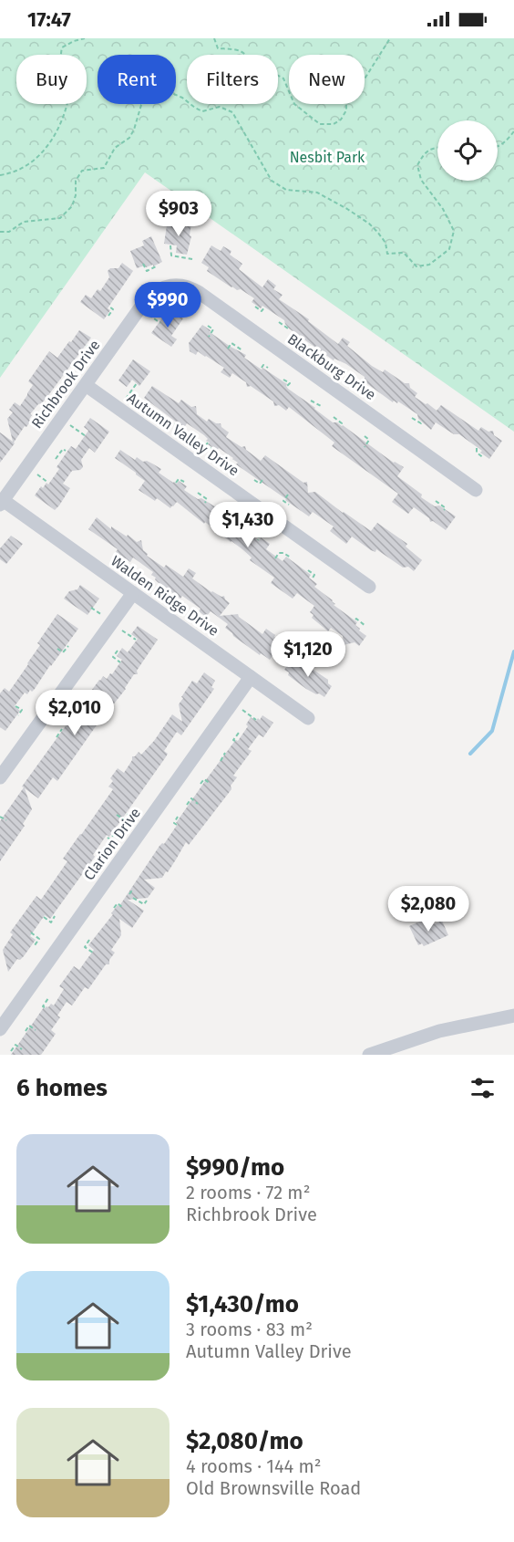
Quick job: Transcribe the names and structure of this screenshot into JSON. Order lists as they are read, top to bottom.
{
  "streets": {
    "street": [
      "Blackburg Drive",
      "Richbrook Drive",
      "Autumn Valley Drive",
      "Walden Ridge Drive",
      "Clarion Drive"
    ]
  },
  "crossings": [
    ["Blackburg Drive", "Richbrook Drive"],
    ["Richbrook Drive", "Autumn Valley Drive"],
    ["Richbrook Drive", "Walden Ridge Drive"],
    ["Walden Ridge Drive", "Clarion Drive"]
  ],
  "parks": ["Nesbit Park"],
  "page": {
    "status": "17:47",
    "chip": [
      "Buy",
      "Rent",
      "Filters",
      "New"
    ],
    "price": [
      "$903",
      "$990",
      "$1,430",
      "$1,120",
      "$2,010",
      "$2,080"
    ],
    "heading": "6 homes",
    "list": [
      {
        "name": "$990/mo",
        "note": "2 rooms · 72 m² · Richbrook Drive"
      },
      {
        "name": "$1,430/mo",
        "note": "3 rooms · 83 m² · Autumn Valley Drive"
      },
      {
        "name": "$2,080/mo",
        "note": "4 rooms · 144 m² · Old Brownsville Road"
      }
    ]
  }
}
